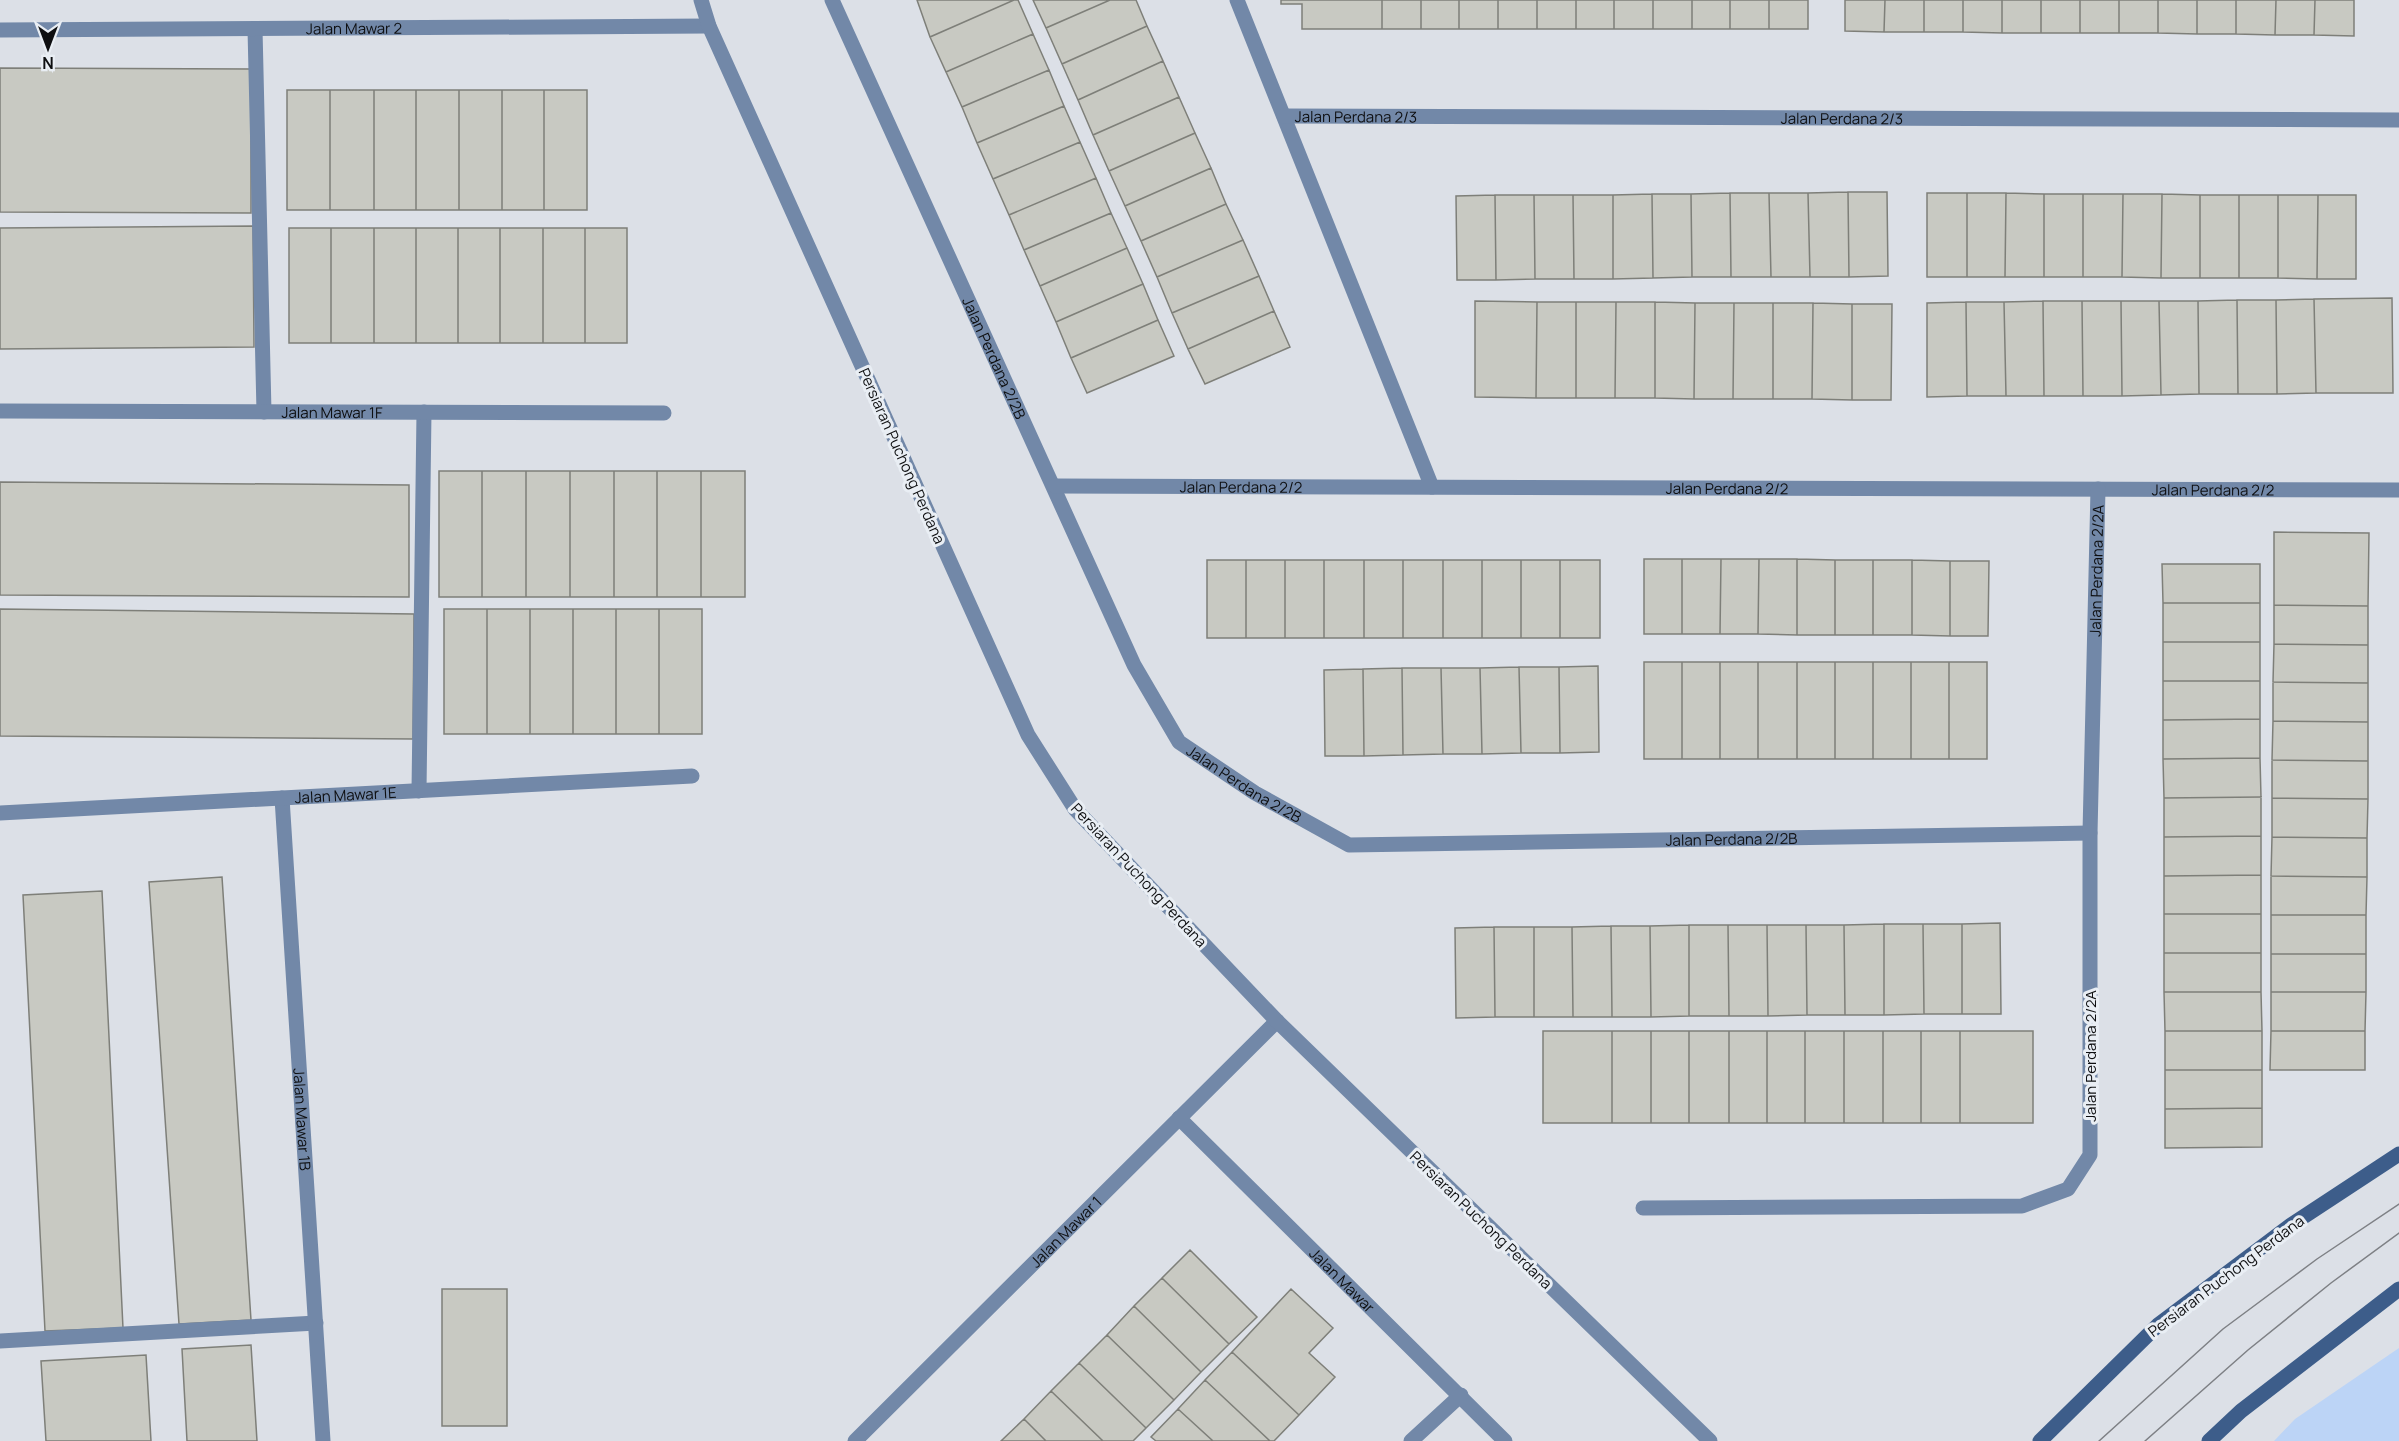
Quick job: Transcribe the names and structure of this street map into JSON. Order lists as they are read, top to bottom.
{
  "streets": {
    "main road": ["Persiaran Puchong Perdana"],
    "street": [
      "Jalan Mawar 2",
      "Jalan Perdana 2/3",
      "Jalan Perdana 2/2B",
      "Jalan Mawar 1F",
      "Jalan Perdana 2/2",
      "Jalan Perdana 2/2A",
      "Jalan Mawar 1E",
      "Jalan Mawar 1B",
      "Jalan Mawar 1",
      "Jalan Mawar"
    ]
  },
  "crossings": [
    ["Jalan Mawar 2", "Persiaran Puchong Perdana"],
    ["Jalan Perdana 2/2B", "Jalan Perdana 2/2"],
    ["Jalan Perdana 2/2B", "Jalan Perdana 2/2A"],
    ["Persiaran Puchong Perdana", "Jalan Mawar 1"],
    ["Jalan Perdana 2/2", "Jalan Perdana 2/2A"],
    ["Jalan Mawar 1E", "Jalan Mawar 1B"],
    ["Jalan Mawar 1", "Jalan Mawar"]
  ],
  "north": "bottom"
}
